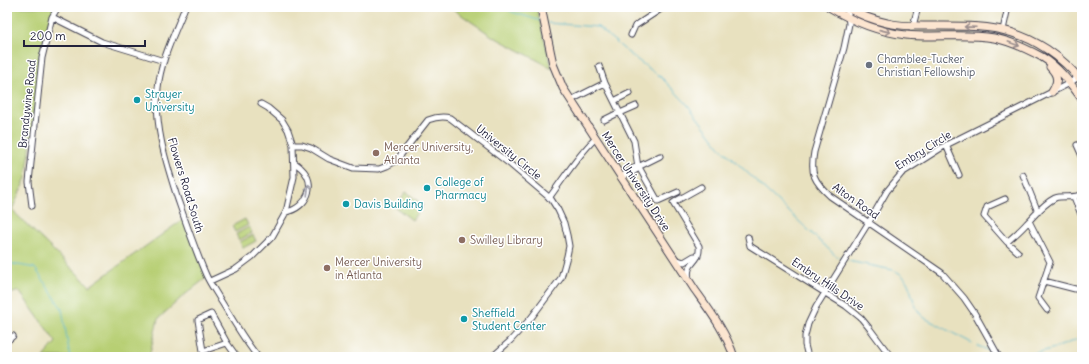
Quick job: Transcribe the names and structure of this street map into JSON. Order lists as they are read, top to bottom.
{
  "streets": {
    "main road": ["Mercer University Drive"],
    "street": [
      "Brandywine Road",
      "Embry Circle",
      "University Circle",
      "Flowers Road South",
      "Alton Road",
      "Embry Hills Drive"
    ]
  },
  "crossings": [
    ["Embry Circle", "Alton Road"],
    ["Embry Circle", "Embry Hills Drive"]
  ],
  "places": [
    "Chamblee-Tucker Christian Fellowship",
    "Strayer University",
    "Mercer University, Atlanta",
    "College of Pharmacy",
    "Davis Building",
    "Swilley Library",
    "Mercer University in Atlanta",
    "Sheffield Student Center"
  ],
  "scale_bar": "200 m"
}
